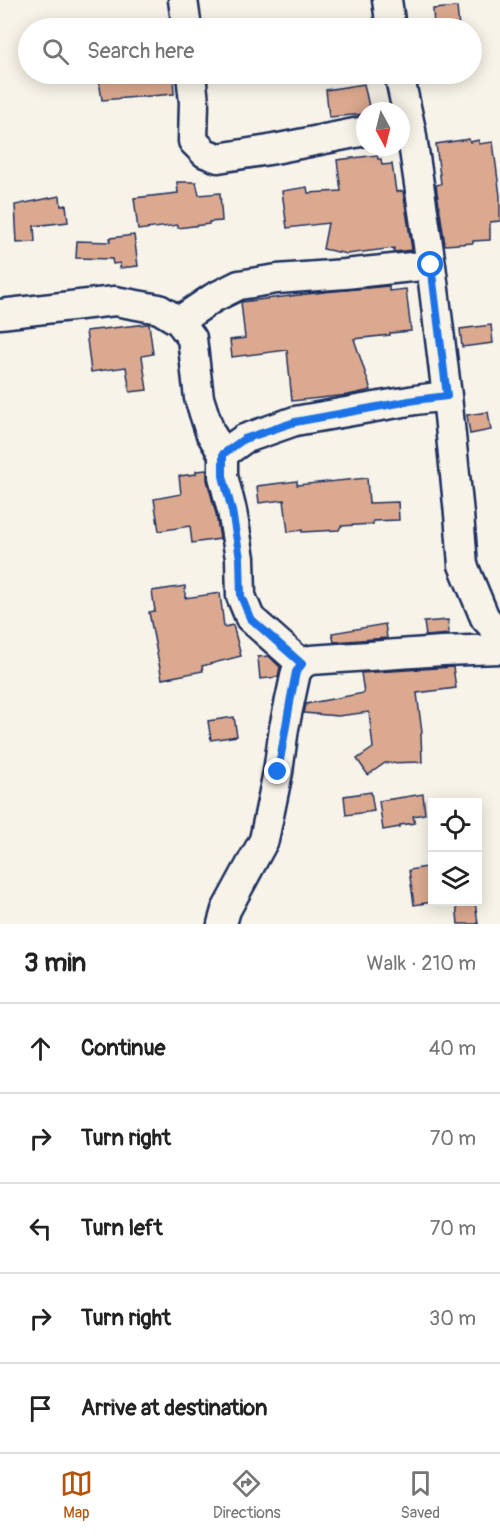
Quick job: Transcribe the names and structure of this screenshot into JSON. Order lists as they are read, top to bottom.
{
  "north": "bottom",
  "page": {
    "search": "Search here",
    "heading": ["3 min", "Walk · 210 m"],
    "list": [
      ["Continue", "40 m"],
      ["Turn right", "70 m"],
      ["Turn left", "70 m"],
      ["Turn right", "30 m"],
      "Arrive at destination"
    ],
    "nav": ["Map", "Directions", "Saved"]
  }
}
